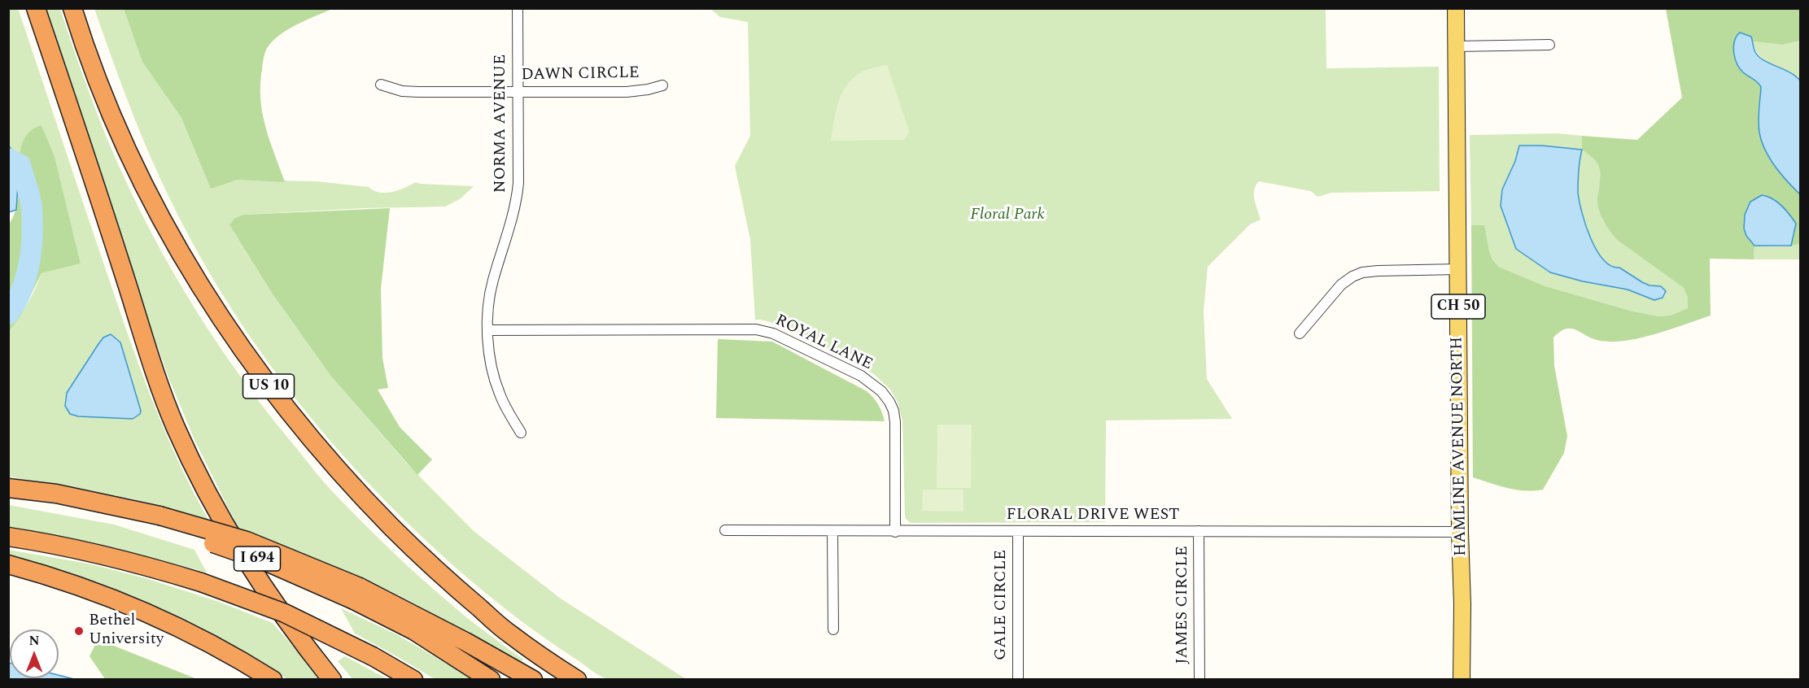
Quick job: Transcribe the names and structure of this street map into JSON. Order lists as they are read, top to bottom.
{
  "streets": {
    "highway": ["US 10", "I 694"],
    "main road": ["CH 50", "HAMLINE AVENUE NORTH"],
    "street": [
      "DAWN CIRCLE",
      "NORMA AVENUE",
      "ROYAL LANE",
      "FLORAL DRIVE WEST",
      "GALE CIRCLE",
      "JAMES CIRCLE"
    ]
  },
  "crossings": [
    ["DAWN CIRCLE", "NORMA AVENUE"],
    ["NORMA AVENUE", "ROYAL LANE"],
    ["ROYAL LANE", "FLORAL DRIVE WEST"],
    ["HAMLINE AVENUE NORTH", "FLORAL DRIVE WEST"],
    ["FLORAL DRIVE WEST", "GALE CIRCLE"],
    ["FLORAL DRIVE WEST", "JAMES CIRCLE"]
  ],
  "parks": ["Floral Park"],
  "places": ["Bethel University"],
  "north": "top"
}
